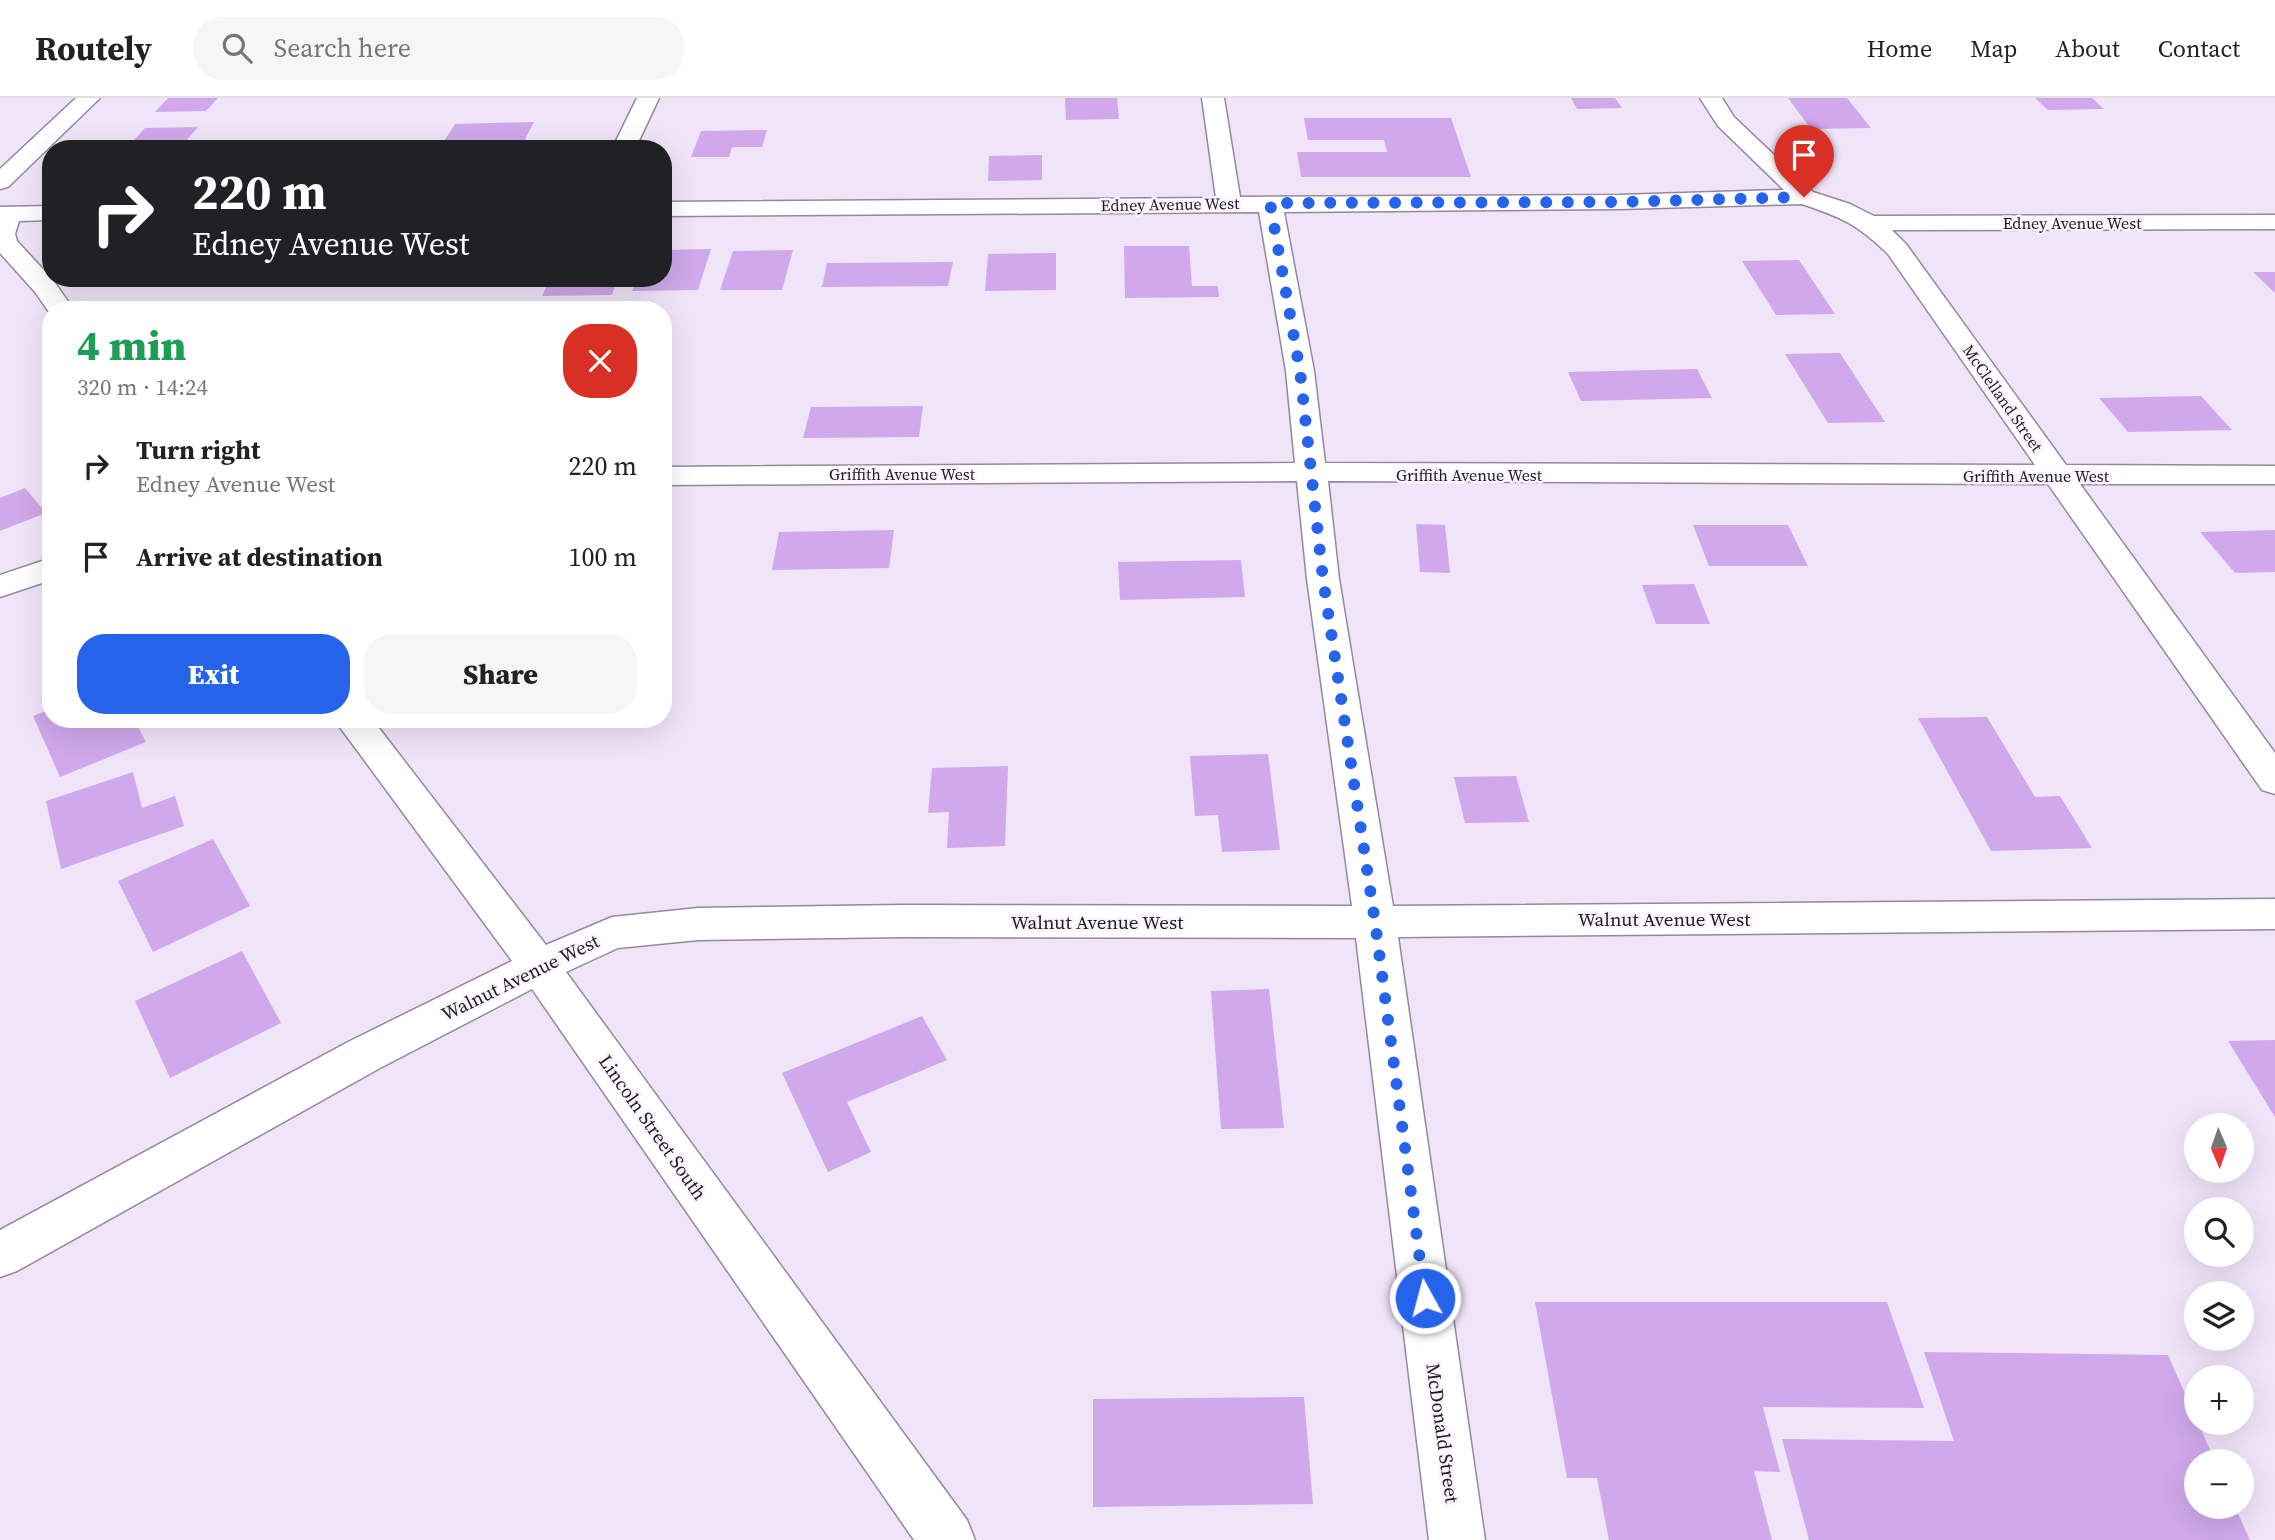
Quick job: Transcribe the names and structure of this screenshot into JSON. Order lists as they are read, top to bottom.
{
  "streets": {
    "street": [
      "Edney Avenue West",
      "McClelland Street",
      "Griffith Avenue West",
      "Walnut Avenue West",
      "Lincoln Street South",
      "McDonald Street"
    ]
  },
  "crossings": [
    ["Edney Avenue West", "McClelland Street"],
    ["Edney Avenue West", "McDonald Street"],
    ["McClelland Street", "Griffith Avenue West"],
    ["Griffith Avenue West", "McDonald Street"],
    ["Walnut Avenue West", "Lincoln Street South"],
    ["Walnut Avenue West", "McDonald Street"]
  ],
  "north": "bottom",
  "page": {
    "header": "Routely",
    "search": "Search here",
    "nav": [
      "Home",
      "Map",
      "About",
      "Contact"
    ],
    "turn": ["220 m", "Edney Avenue West"],
    "heading": ["4 min", "320 m · 14:24"],
    "list": [
      {
        "name": "Turn right",
        "note": "Edney Avenue West",
        "value": "220 m"
      },
      {
        "name": "Arrive at destination",
        "value": "100 m"
      }
    ],
    "buttons": ["Exit", "Share"],
    "map_buttons": ["+", "−"]
  }
}
